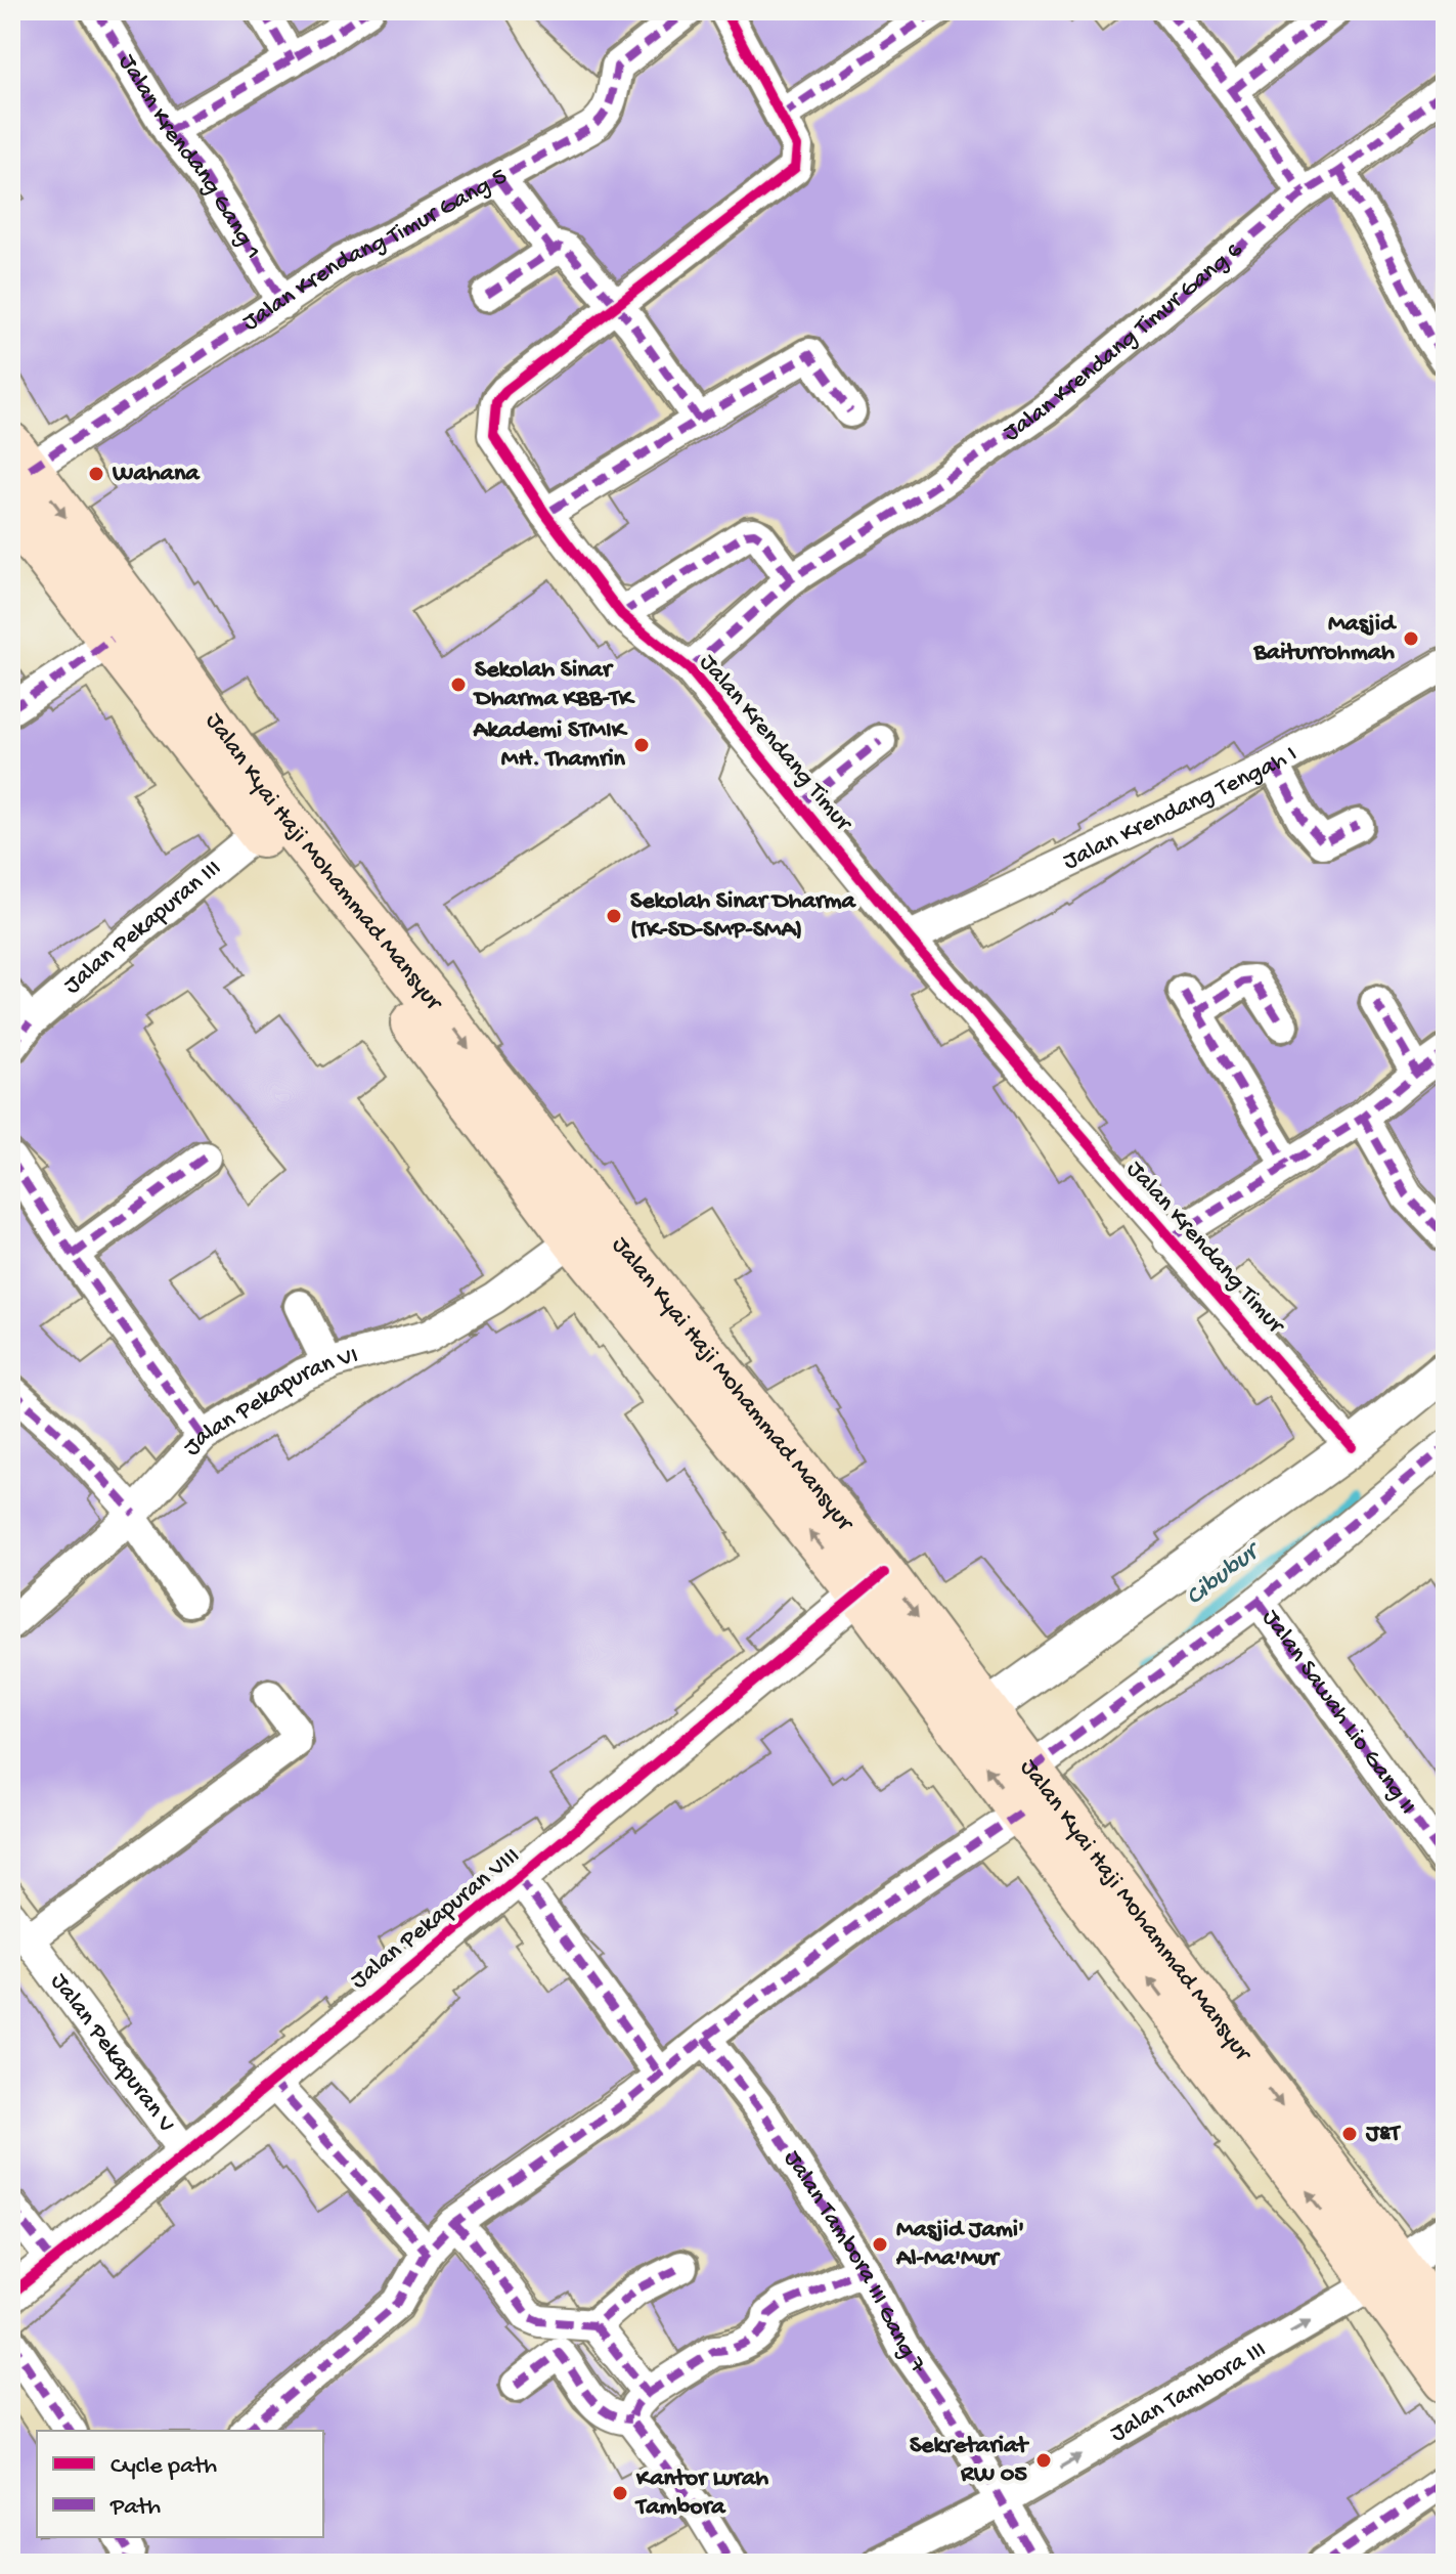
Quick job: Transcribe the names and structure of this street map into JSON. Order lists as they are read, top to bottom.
{
  "streets": {
    "main road": ["Jalan Kyai Haji Mohammad Mansyur"],
    "street": [
      "Jalan Krendang Gang 1",
      "Jalan Krendang Timur Gang 5",
      "Jalan Krendang Timur Gang 6",
      "Jalan Krendang Timur",
      "Jalan Krendang Tengah I",
      "Jalan Pekapuran III",
      "Jalan Pekapuran VI",
      "Jalan Sawah Lio Gang II",
      "Jalan Pekapuran VIII",
      "Jalan Pekapuran V",
      "Jalan Tambora III Gang 7",
      "Jalan Tambora III"
    ]
  },
  "crossings": [
    ["Jalan Krendang Gang 1", "Jalan Krendang Timur Gang 5"],
    ["Jalan Krendang Timur Gang 5", "Jalan Kyai Haji Mohammad Mansyur"],
    ["Jalan Krendang Timur Gang 6", "Jalan Krendang Timur"],
    ["Jalan Krendang Timur", "Jalan Krendang Tengah I"],
    ["Jalan Kyai Haji Mohammad Mansyur", "Jalan Pekapuran III"],
    ["Jalan Kyai Haji Mohammad Mansyur", "Jalan Pekapuran VI"],
    ["Jalan Kyai Haji Mohammad Mansyur", "Jalan Pekapuran VIII"],
    ["Jalan Kyai Haji Mohammad Mansyur", "Jalan Tambora III"],
    ["Jalan Pekapuran VIII", "Jalan Pekapuran V"],
    ["Jalan Tambora III Gang 7", "Jalan Tambora III"]
  ],
  "water": ["Cibubur"],
  "places": [
    "Wahana",
    "Masjid Baiturrohmah",
    "Sekolah Sinar Dharma KBB-TK",
    "Akademi STMIK MH. Thamrin",
    "Sekolah Sinar Dharma (TK-SD-SMP-SMA)",
    "J&T",
    "Masjid Jami' Al-Ma'Mur",
    "Sekretariat RW 05",
    "Kantor Lurah Tambora"
  ],
  "legend": ["Cycle path", "Path"]
}
